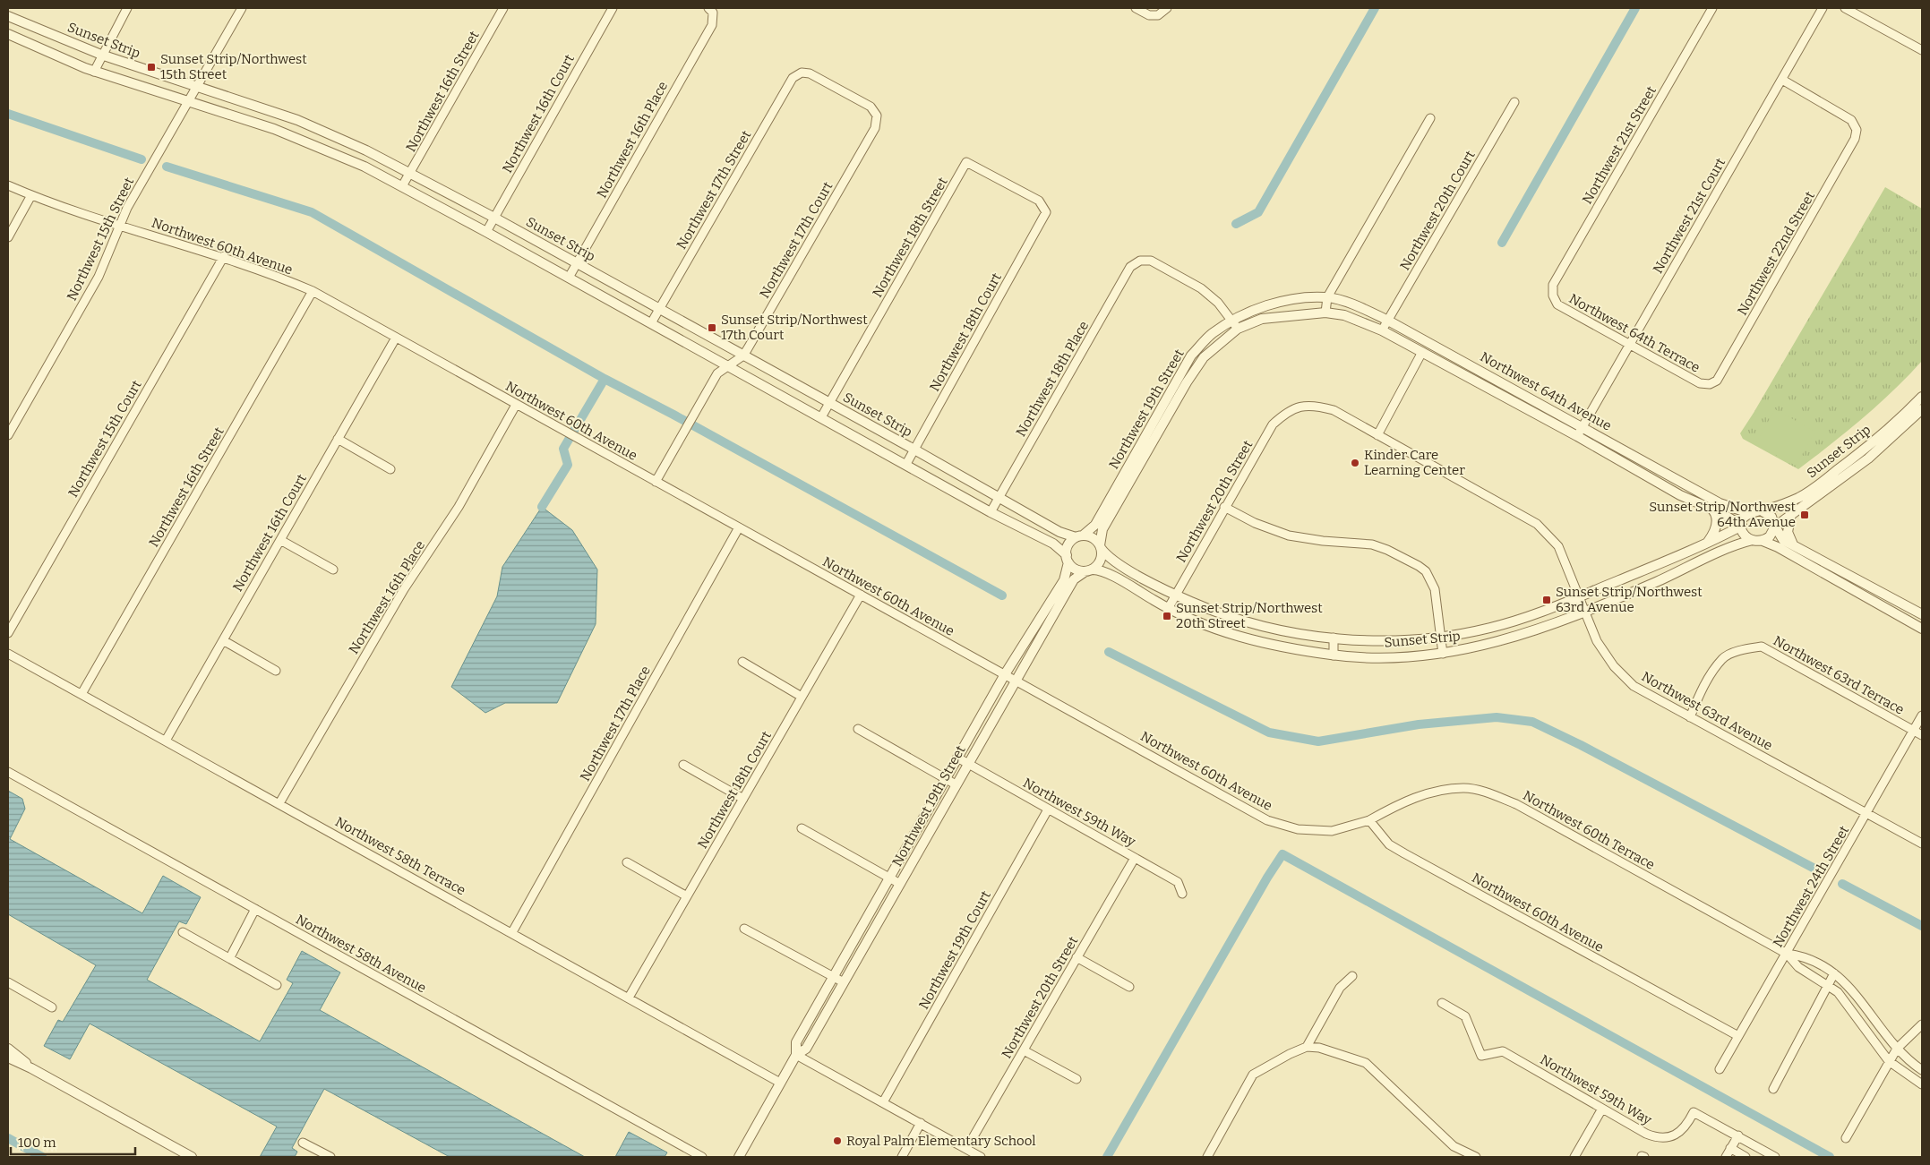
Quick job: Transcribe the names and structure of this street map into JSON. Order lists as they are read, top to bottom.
{
  "streets": {
    "street": [
      "Sunset Strip",
      "Northwest 16th Street",
      "Northwest 16th Court",
      "Northwest 16th Place",
      "Northwest 21st Street",
      "Northwest 17th Street",
      "Northwest 20th Court",
      "Northwest 21st Court",
      "Northwest 18th Street",
      "Northwest 15th Street",
      "Northwest 17th Court",
      "Northwest 60th Avenue",
      "Northwest 22nd Street",
      "Northwest 18th Court",
      "Northwest 64th Terrace",
      "Northwest 18th Place",
      "Northwest 64th Avenue",
      "Northwest 19th Street",
      "Northwest 15th Court",
      "Northwest 20th Street",
      "Northwest 63rd Terrace",
      "Northwest 63rd Avenue",
      "Northwest 17th Place",
      "Northwest 59th Way",
      "Northwest 60th Terrace",
      "Northwest 58th Terrace",
      "Northwest 24th Street",
      "Northwest 19th Court",
      "Northwest 58th Avenue"
    ]
  },
  "crossings": [
    ["Sunset Strip", "Northwest 16th Street"],
    ["Sunset Strip", "Northwest 16th Court"],
    ["Sunset Strip", "Northwest 16th Place"],
    ["Sunset Strip", "Northwest 17th Street"],
    ["Sunset Strip", "Northwest 18th Street"],
    ["Sunset Strip", "Northwest 15th Street"],
    ["Sunset Strip", "Northwest 17th Court"],
    ["Sunset Strip", "Northwest 18th Court"],
    ["Sunset Strip", "Northwest 18th Place"],
    ["Sunset Strip", "Northwest 64th Avenue"],
    ["Sunset Strip", "Northwest 19th Street"],
    ["Sunset Strip", "Northwest 20th Street"],
    ["Sunset Strip", "Northwest 63rd Avenue"],
    ["Northwest 16th Street", "Northwest 60th Avenue"],
    ["Northwest 16th Street", "Northwest 58th Terrace"],
    ["Northwest 16th Court", "Northwest 60th Avenue"],
    ["Northwest 16th Court", "Northwest 58th Terrace"],
    ["Northwest 16th Place", "Northwest 60th Avenue"],
    ["Northwest 16th Place", "Northwest 58th Terrace"],
    ["Northwest 21st Street", "Northwest 64th Terrace"],
    ["Northwest 17th Street", "Northwest 17th Court"],
    ["Northwest 20th Court", "Northwest 64th Avenue"],
    ["Northwest 21st Court", "Northwest 22nd Street"],
    ["Northwest 21st Court", "Northwest 64th Terrace"],
    ["Northwest 21st Court", "Northwest 64th Avenue"],
    ["Northwest 18th Street", "Northwest 18th Court"],
    ["Northwest 15th Street", "Northwest 60th Avenue"],
    ["Northwest 17th Court", "Northwest 60th Avenue"],
    ["Northwest 60th Avenue", "Northwest 18th Court"],
    ["Northwest 60th Avenue", "Northwest 19th Street"],
    ["Northwest 60th Avenue", "Northwest 15th Court"],
    ["Northwest 60th Avenue", "Northwest 17th Place"],
    ["Northwest 60th Avenue", "Northwest 60th Terrace"],
    ["Northwest 60th Avenue", "Northwest 24th Street"],
    ["Northwest 22nd Street", "Northwest 64th Terrace"],
    ["Northwest 18th Court", "Northwest 58th Terrace"],
    ["Northwest 18th Place", "Northwest 19th Street"],
    ["Northwest 64th Avenue", "Northwest 19th Street"],
    ["Northwest 19th Street", "Northwest 59th Way"],
    ["Northwest 19th Street", "Northwest 58th Terrace"],
    ["Northwest 20th Street", "Northwest 63rd Avenue"],
    ["Northwest 20th Street", "Northwest 59th Way"],
    ["Northwest 63rd Terrace", "Northwest 63rd Avenue"],
    ["Northwest 63rd Terrace", "Northwest 24th Street"],
    ["Northwest 63rd Avenue", "Northwest 24th Street"],
    ["Northwest 17th Place", "Northwest 58th Terrace"],
    ["Northwest 59th Way", "Northwest 19th Court"],
    ["Northwest 60th Terrace", "Northwest 24th Street"]
  ],
  "places": {
    "transit": [
      "Sunset Strip/Northwest 15th Street",
      "Sunset Strip/Northwest 17th Court",
      "Sunset Strip/Northwest 64th Avenue",
      "Sunset Strip/Northwest 63rd Avenue",
      "Sunset Strip/Northwest 20th Street"
    ],
    "other": ["Kinder Care Learning Center", "Royal Palm Elementary School"]
  },
  "scale_bar": "100 m"
}
